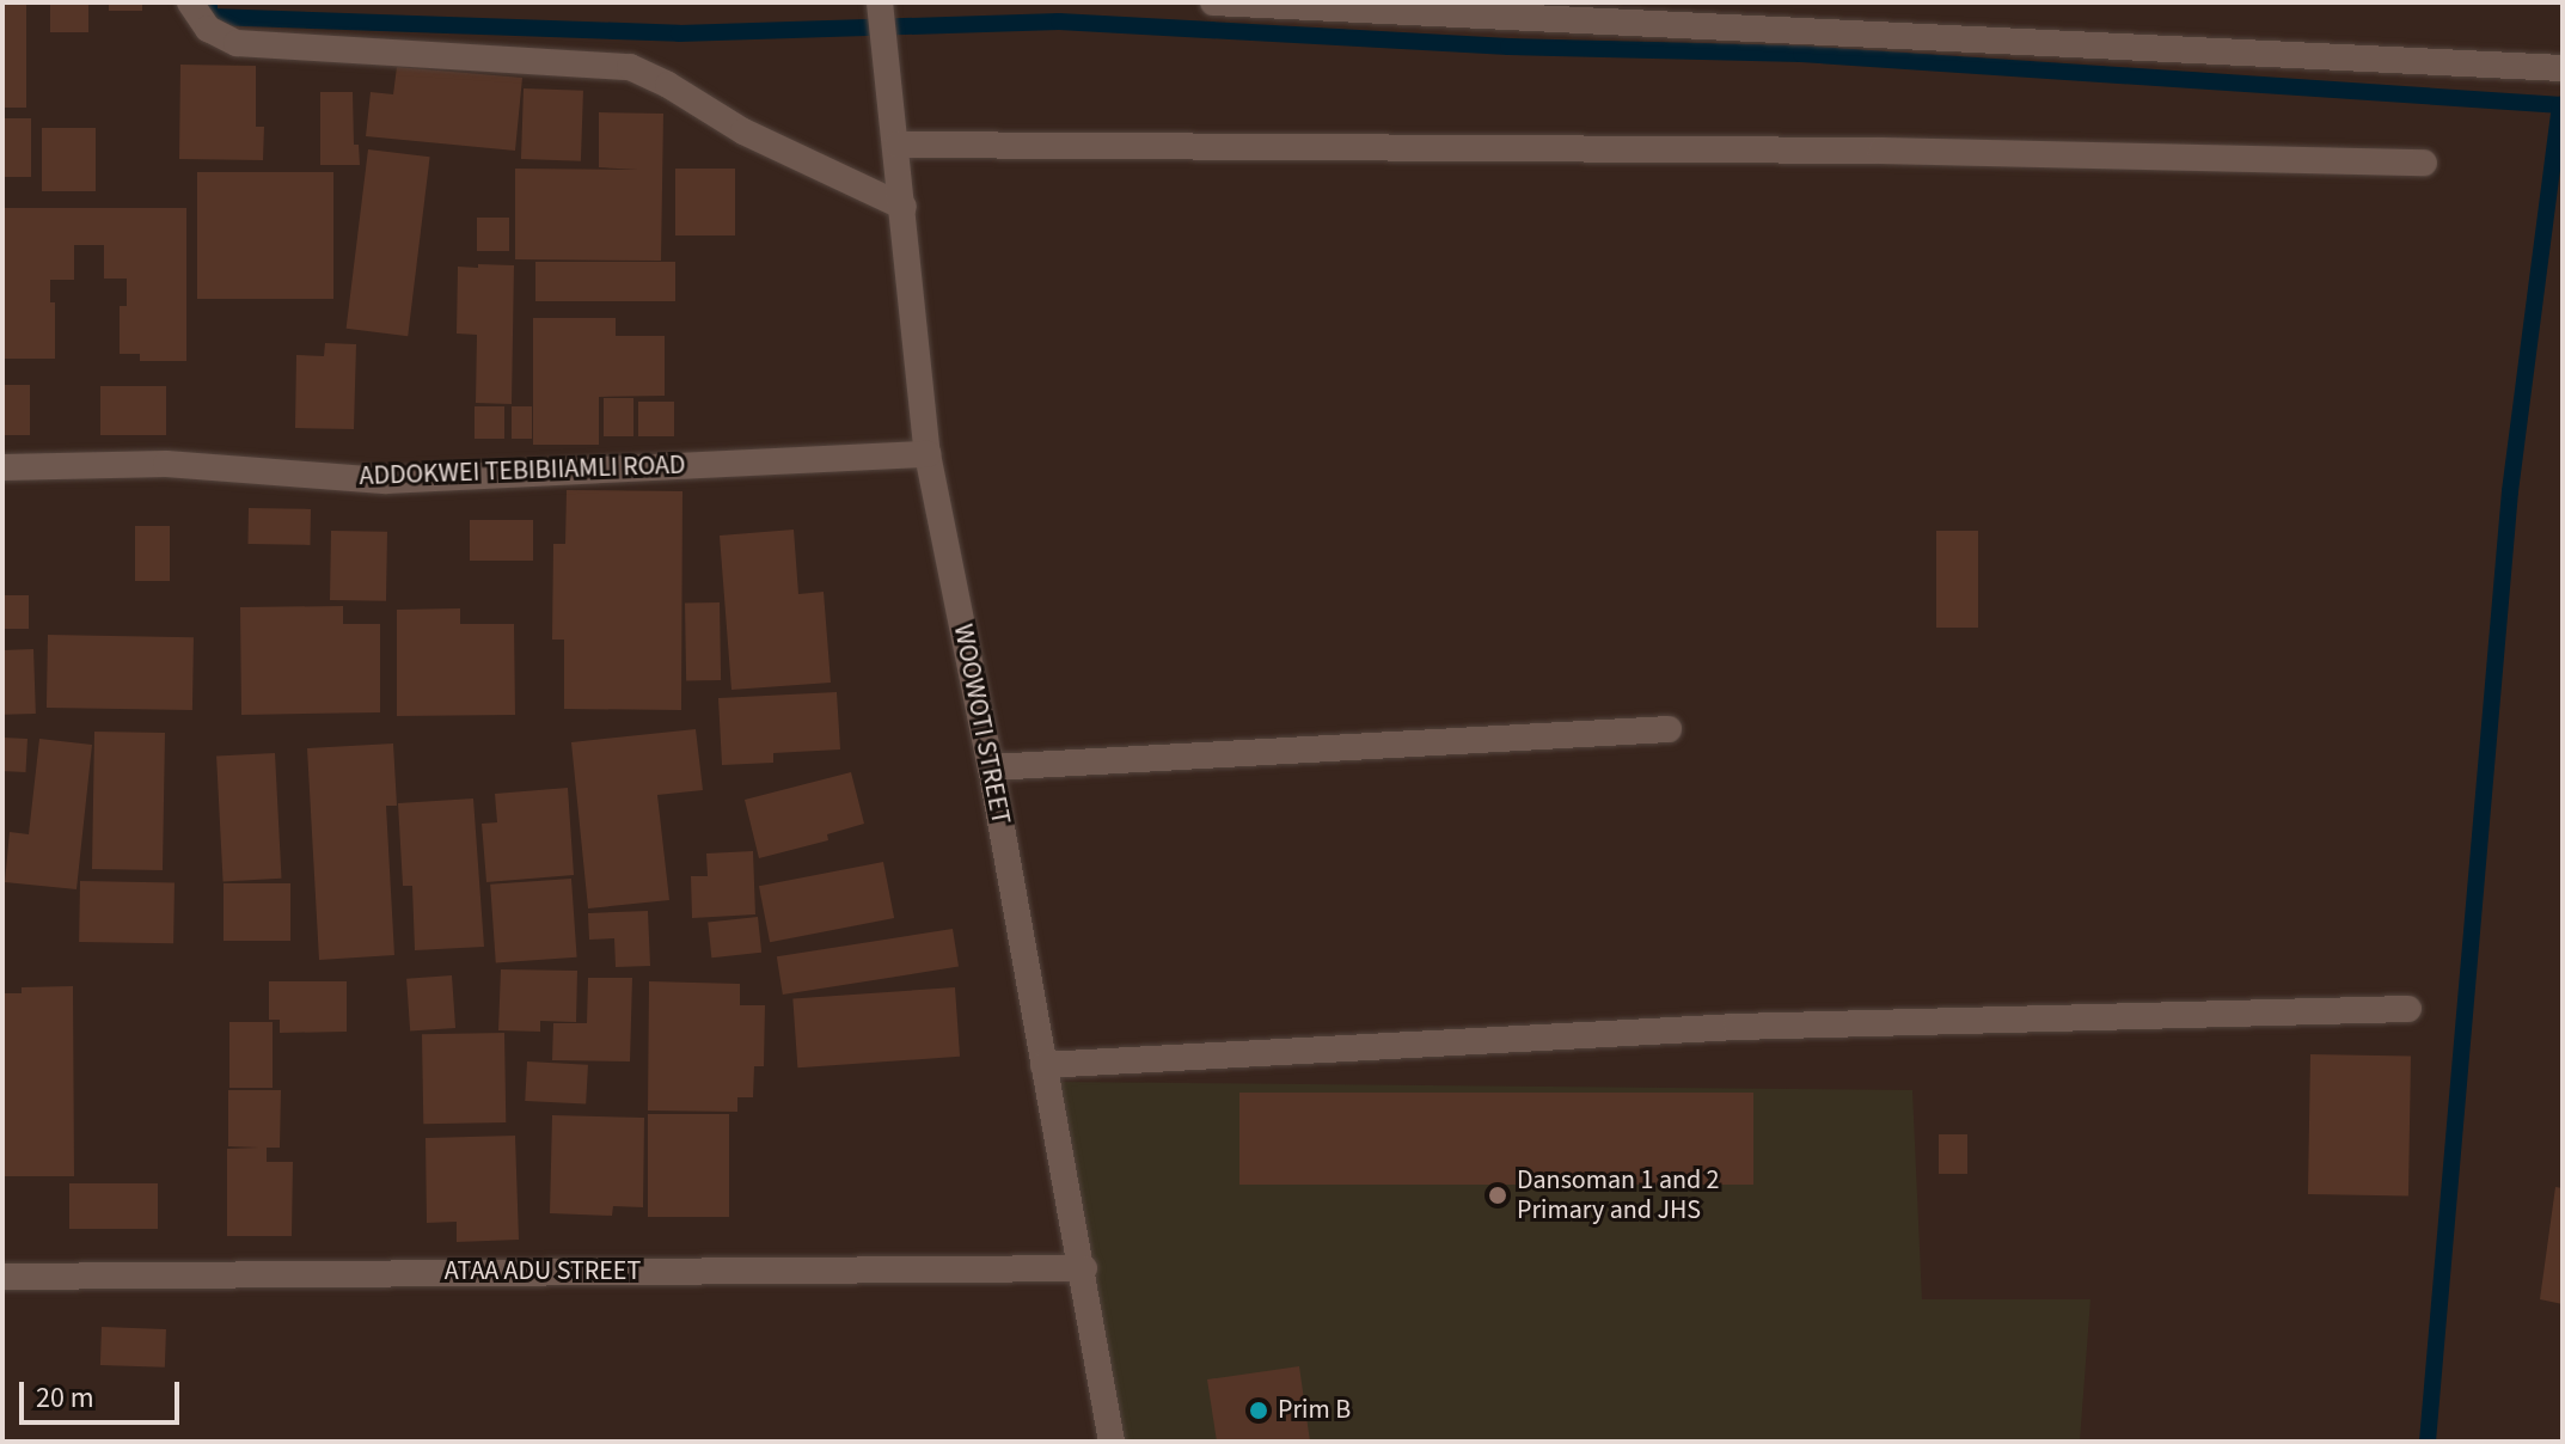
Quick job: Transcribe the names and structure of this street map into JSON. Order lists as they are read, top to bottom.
{
  "streets": {
    "street": ["ADDOKWEI TEBIBIIAMLI ROAD", "WOOWOTI STREET", "ATAA ADU STREET"]
  },
  "crossings": [
    ["ADDOKWEI TEBIBIIAMLI ROAD", "WOOWOTI STREET"],
    ["WOOWOTI STREET", "ATAA ADU STREET"]
  ],
  "places": ["Dansoman 1 and 2 Primary and JHS", "Prim B"],
  "scale_bar": "20 m"
}
